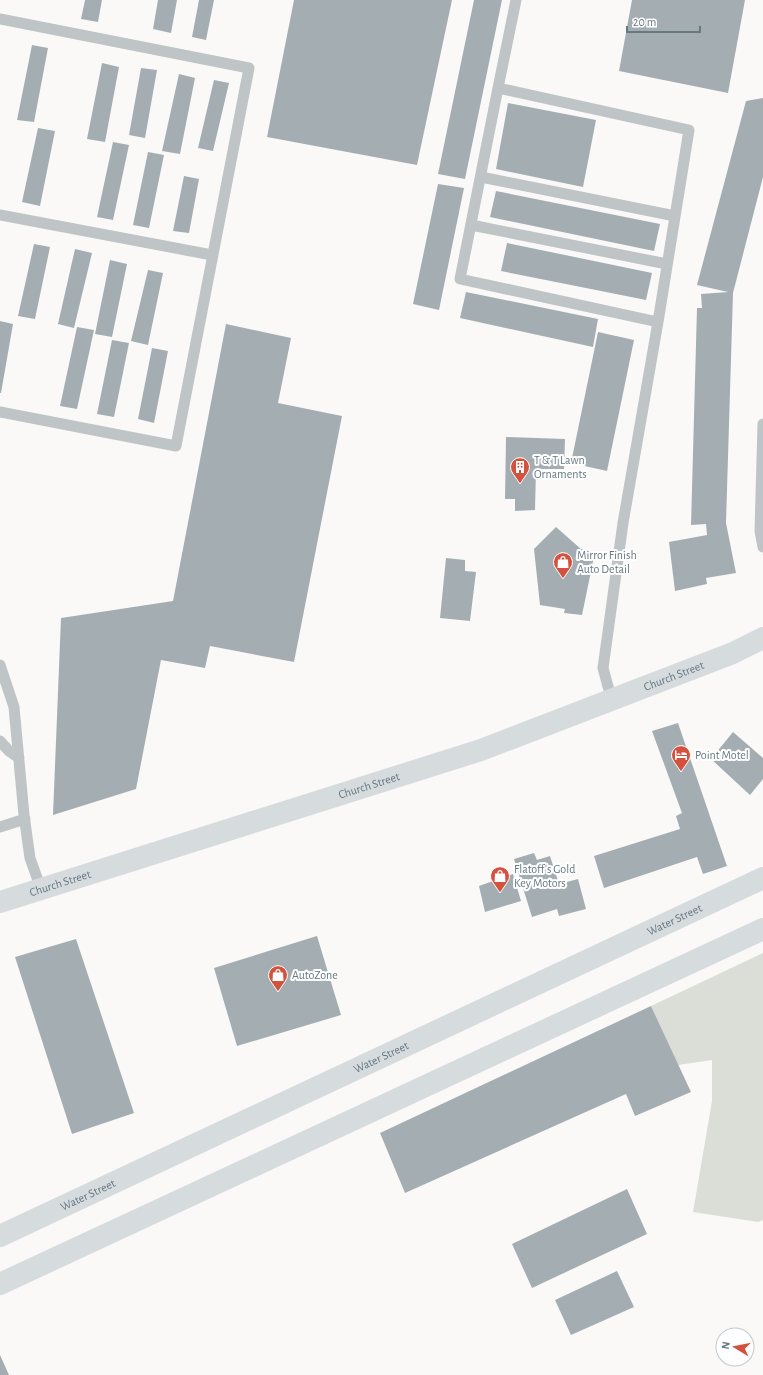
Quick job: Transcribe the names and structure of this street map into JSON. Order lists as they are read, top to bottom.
{
  "streets": {
    "main road": ["Church Street", "Water Street"]
  },
  "places": {
    "building": ["T & T Lawn Ornaments"],
    "shop": ["Mirror Finish Auto Detail", "Flatoff's Gold Key Motors", "AutoZone"],
    "hotel": ["Point Motel"]
  },
  "scale_bar": "20 m",
  "north": "left"
}
